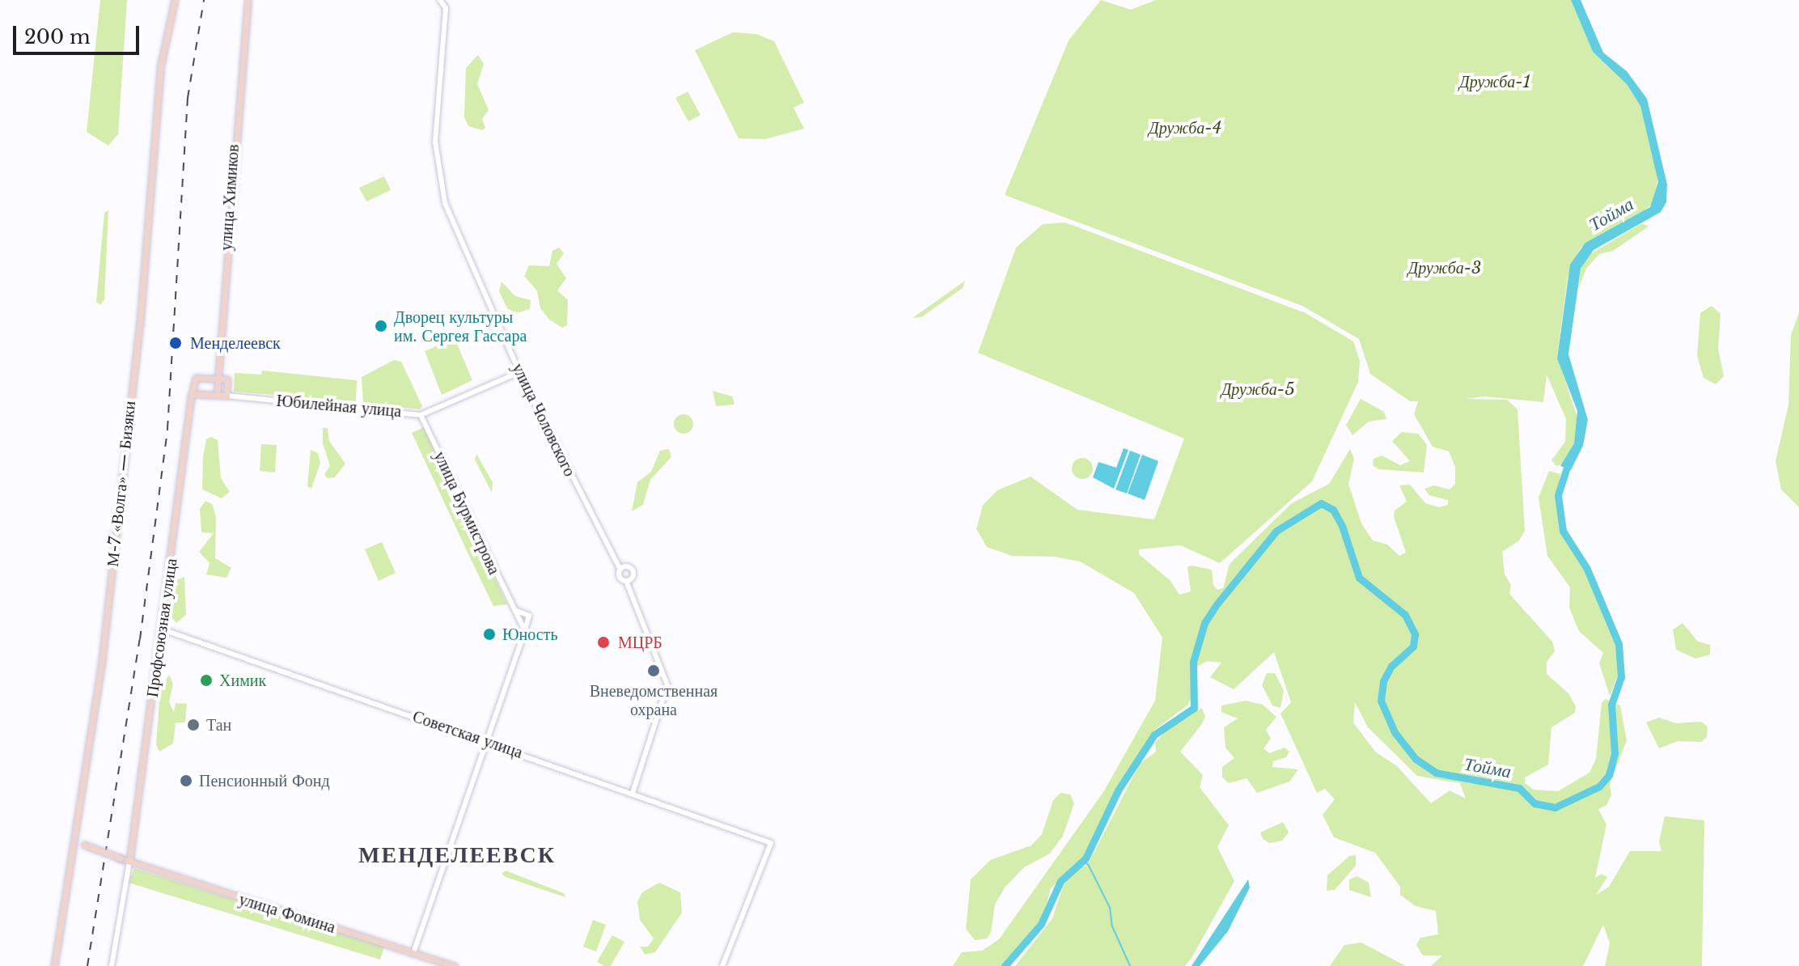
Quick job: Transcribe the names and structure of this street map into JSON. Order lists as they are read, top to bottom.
{
  "streets": {
    "main road": [
      "улица Химиков",
      "М-7 «Волга» — Бизяки",
      "Профсоюзная улица",
      "улица Фомина"
    ],
    "street": [
      "Юбилейная улица",
      "улица Чоловского",
      "улица Бурмистрова",
      "Советская улица"
    ]
  },
  "crossings": [
    ["Юбилейная улица", "улица Чоловского"],
    ["Юбилейная улица", "улица Бурмистрова"],
    ["М-7 «Волга» — Бизяки", "улица Фомина"],
    ["Профсоюзная улица", "Советская улица"],
    ["Профсоюзная улица", "улица Фомина"]
  ],
  "districts": ["МЕНДЕЛЕЕВСК"],
  "water": ["Тойма"],
  "parks": [
    "Дружба-1",
    "Дружба-4",
    "Дружба-3",
    "Дружба-5"
  ],
  "places": [
    "Дворец культуры им. Сергея Гассара",
    "Менделеевск",
    "Юность",
    "МЦРБ",
    "Вневедомственная охрана",
    "Химик",
    "Тан",
    "Пенсионный Фонд"
  ],
  "scale_bar": "200 m"
}
